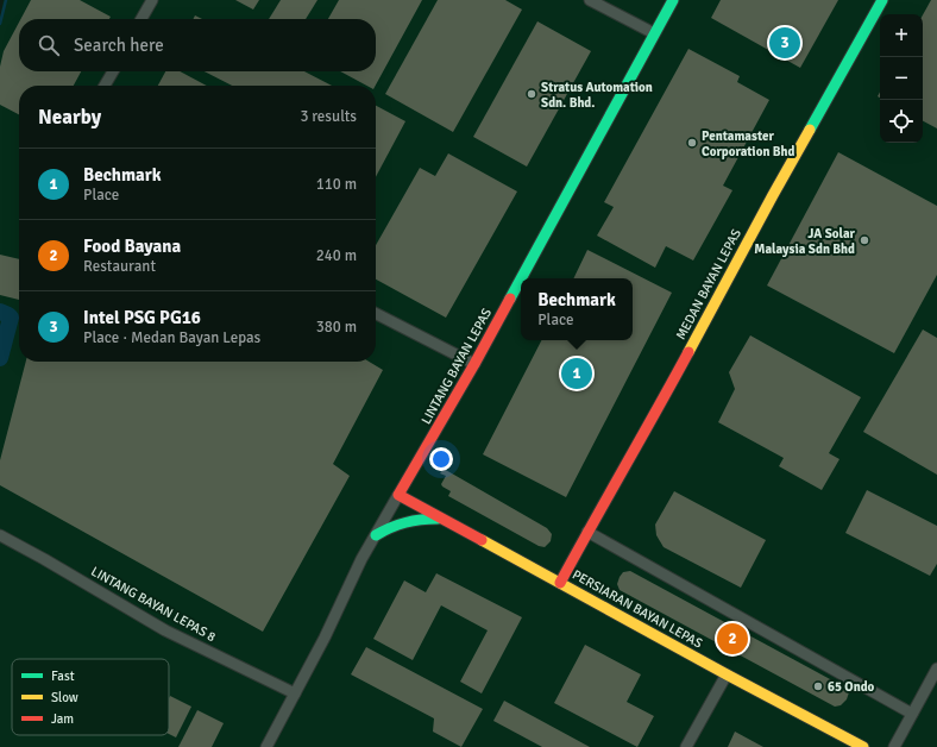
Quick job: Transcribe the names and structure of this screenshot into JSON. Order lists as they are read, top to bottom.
{
  "streets": {
    "street": [
      "MEDAN BAYAN LEPAS",
      "LINTANG BAYAN LEPAS",
      "LINTANG BAYAN LEPAS 8",
      "PERSIARAN BAYAN LEPAS"
    ]
  },
  "crossings": [
    ["MEDAN BAYAN LEPAS", "PERSIARAN BAYAN LEPAS"],
    ["LINTANG BAYAN LEPAS", "LINTANG BAYAN LEPAS 8"],
    ["LINTANG BAYAN LEPAS", "PERSIARAN BAYAN LEPAS"]
  ],
  "places": [
    "Stratus Automation Sdn. Bhd.",
    "Pentamaster Corporation Bhd",
    "JA Solar Malaysia Sdn Bhd",
    "65 Ondo"
  ],
  "legend": ["Fast", "Slow", "Jam"],
  "page": {
    "map_buttons": ["+", "−"],
    "search": "Search here",
    "pins": ["3", "1", "2"],
    "heading": ["Nearby", "3 results"],
    "list": [
      {
        "mark": "1",
        "name": "Bechmark",
        "note": "Place",
        "value": "110 m"
      },
      {
        "mark": "2",
        "name": "Food Bayana",
        "note": "Restaurant",
        "value": "240 m"
      },
      {
        "mark": "3",
        "name": "Intel PSG PG16",
        "note": "Place · Medan Bayan Lepas",
        "value": "380 m"
      }
    ],
    "popup": ["Bechmark", "Place"]
  }
}
